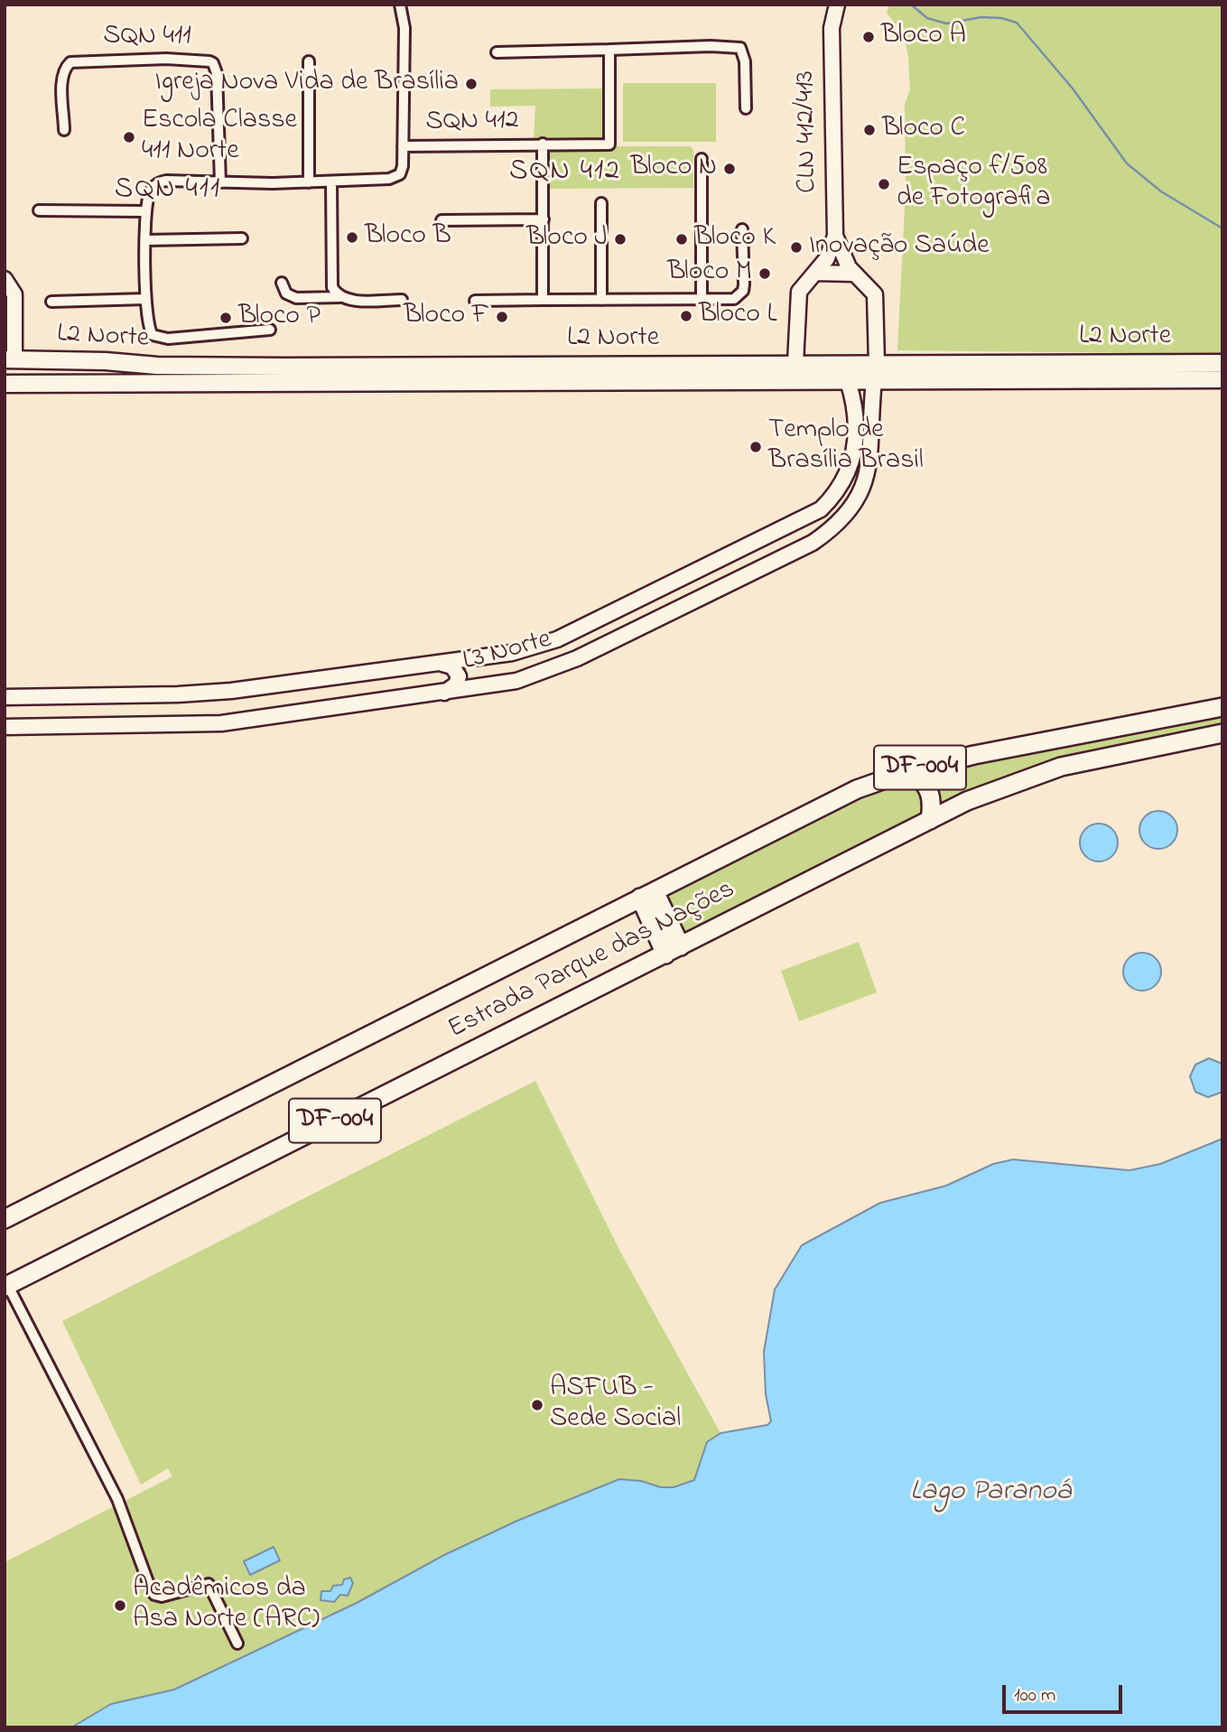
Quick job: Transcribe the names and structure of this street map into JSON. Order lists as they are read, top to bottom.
{
  "streets": {
    "highway": ["DF-004", "Estrada Parque das Nações"],
    "main road": ["CLN 412/413", "L2 Norte", "L3 Norte"],
    "street": ["SQN 411", "SQN 412"]
  },
  "crossings": [
    ["L2 Norte", "L3 Norte"]
  ],
  "districts": ["SQN 412", "SQN 411"],
  "water": ["Lago Paranoá"],
  "places": [
    "Bloco A",
    "Igreja Nova Vida de Brasília",
    "Bloco C",
    "Escola Classe 411 Norte",
    "Bloco N",
    "Espaço f/508 de Fotografia",
    "Bloco B",
    "Bloco J",
    "Bloco K",
    "Inovação Saúde",
    "Bloco M",
    "Bloco L",
    "Bloco F",
    "Bloco P",
    "Templo de Brasília Brasil",
    "ASFUB - Sede Social",
    "Acadêmicos da Asa Norte (ARC)"
  ],
  "scale_bar": "100 m"
}
